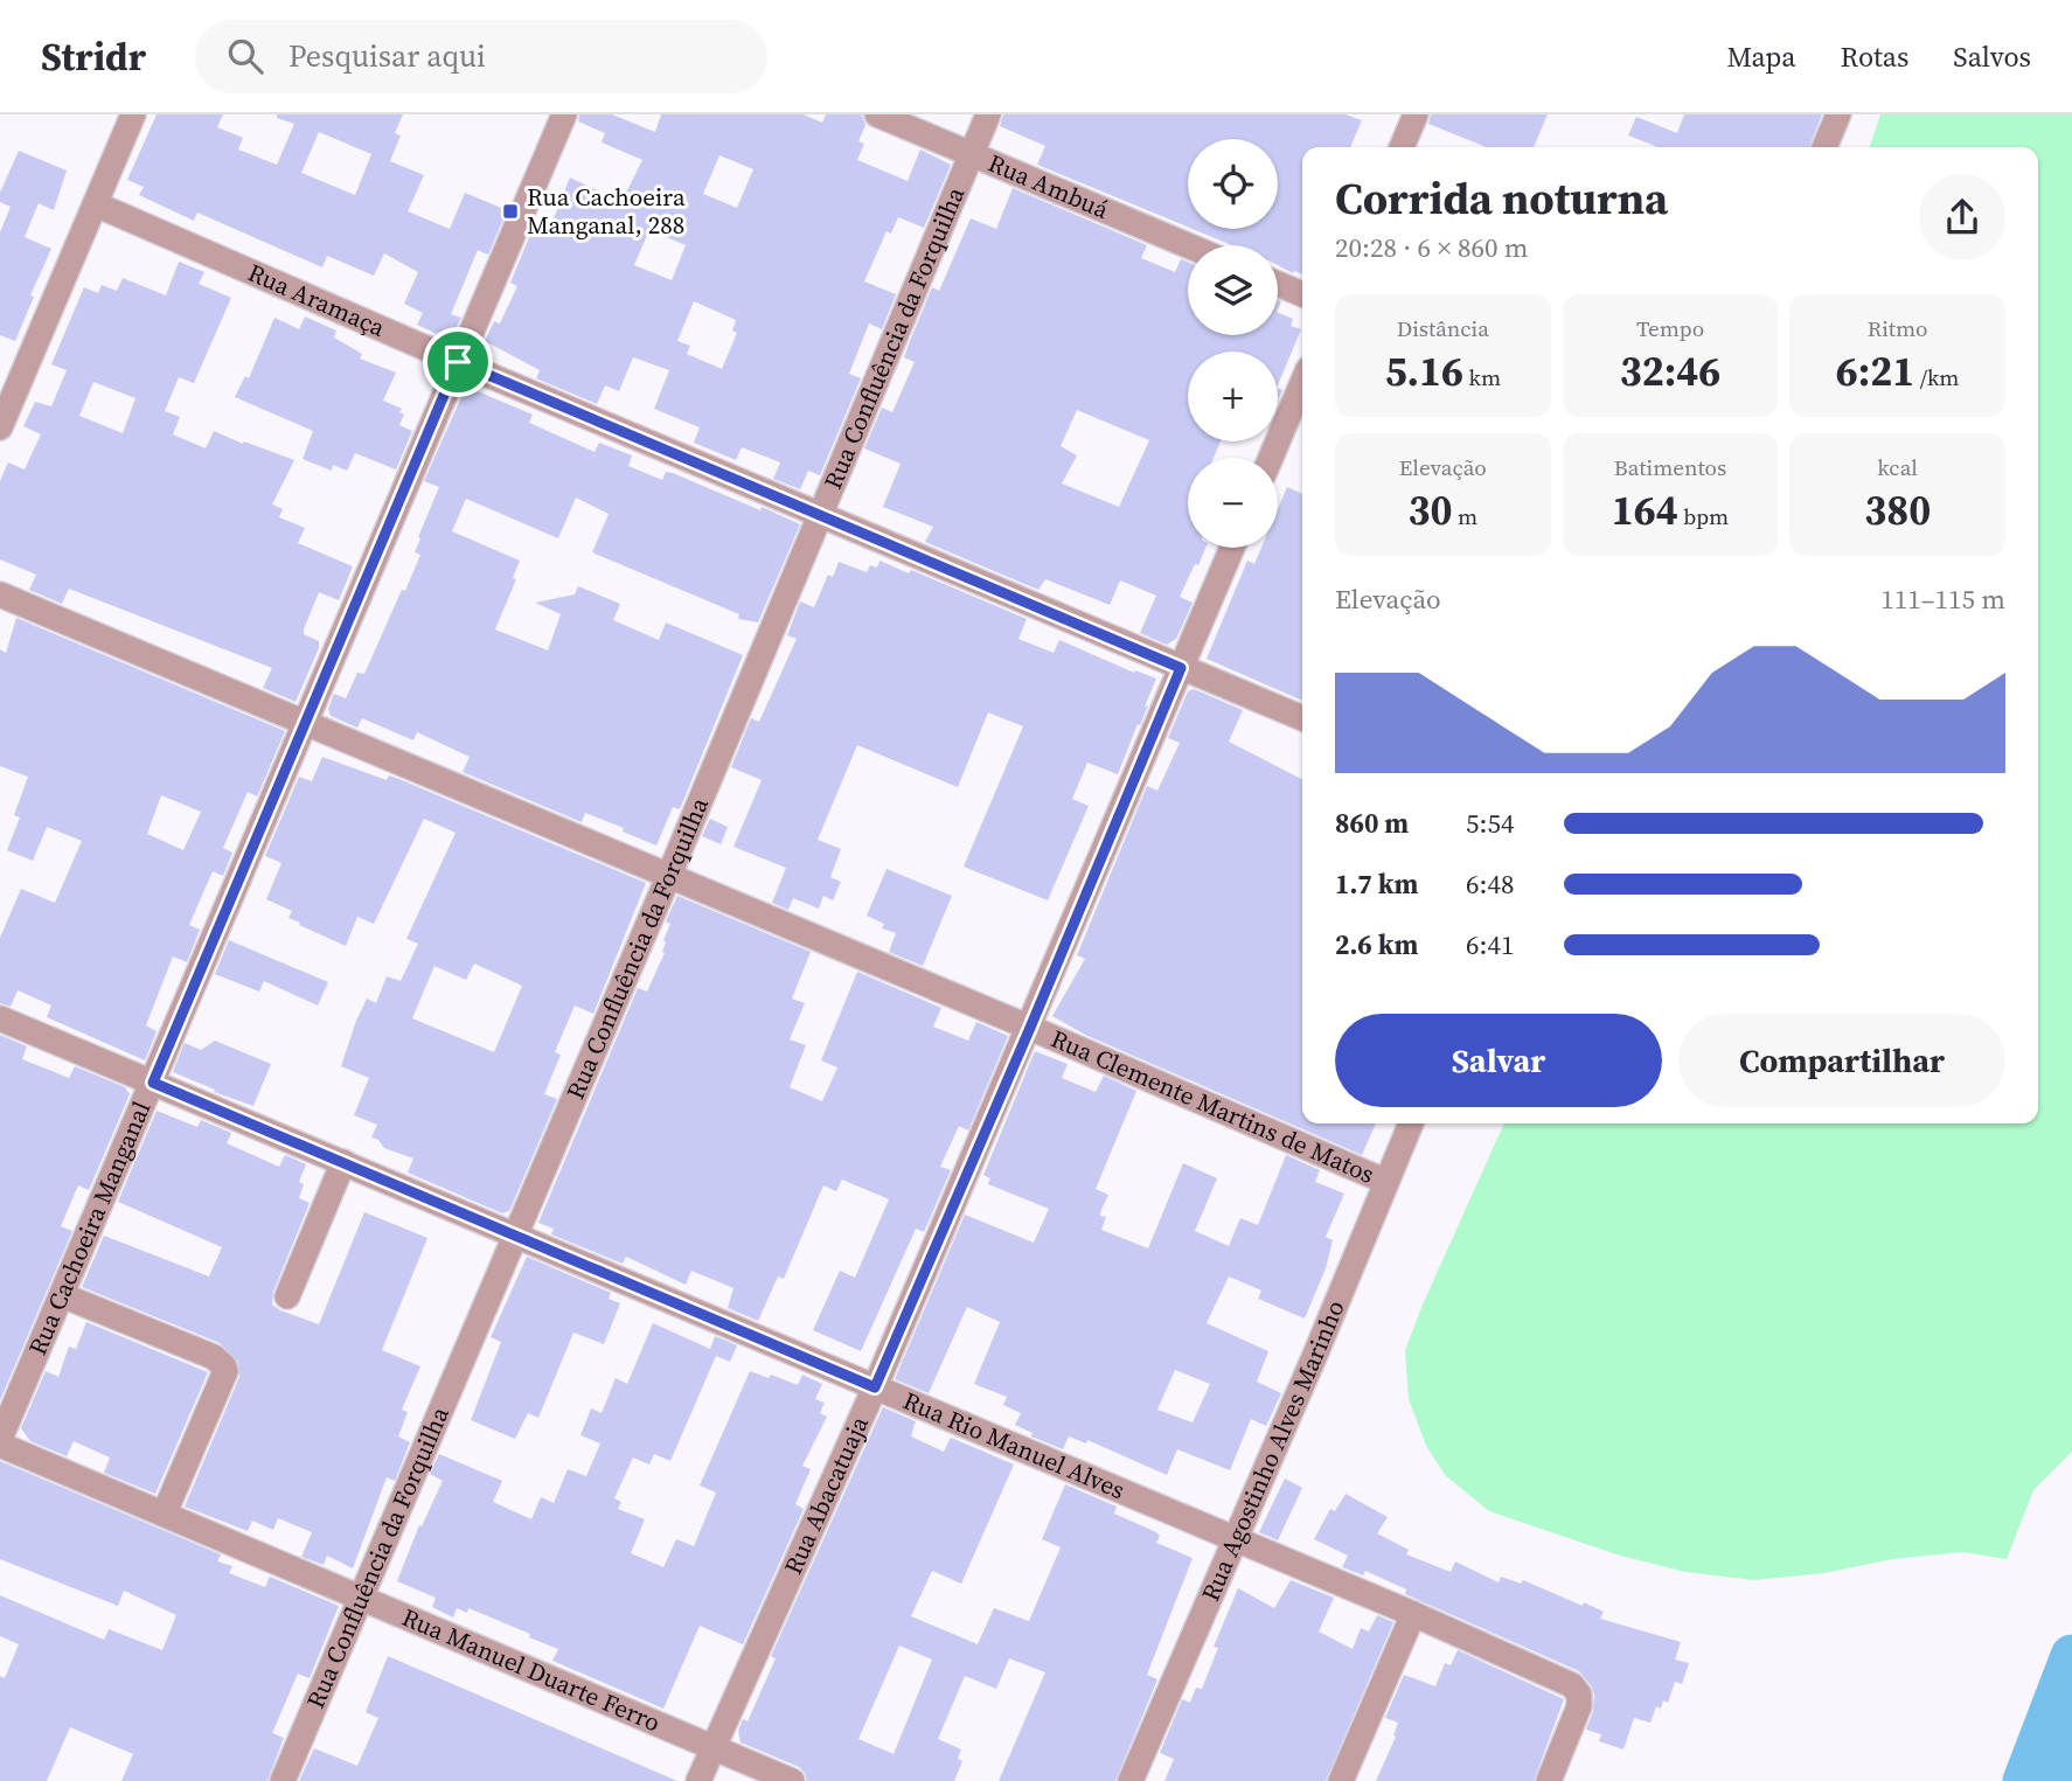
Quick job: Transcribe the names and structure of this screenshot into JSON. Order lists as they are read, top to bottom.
{
  "streets": {
    "street": [
      "Rua Ambuá",
      "Rua Aramaça",
      "Rua Confluência da Forquilha",
      "Rua Clemente Martins de Matos",
      "Rua Cachoeira Manganal",
      "Rua Rio Manuel Alves",
      "Rua Agostinho Alves Marinho",
      "Rua Abacatuaja",
      "Rua Manuel Duarte Ferro"
    ]
  },
  "crossings": [
    ["Rua Ambuá", "Rua Confluência da Forquilha"],
    ["Rua Aramaça", "Rua Confluência da Forquilha"],
    ["Rua Aramaça", "Rua Cachoeira Manganal"],
    ["Rua Aramaça", "Rua Abacatuaja"],
    ["Rua Confluência da Forquilha", "Rua Clemente Martins de Matos"],
    ["Rua Confluência da Forquilha", "Rua Rio Manuel Alves"],
    ["Rua Confluência da Forquilha", "Rua Manuel Duarte Ferro"],
    ["Rua Clemente Martins de Matos", "Rua Cachoeira Manganal"],
    ["Rua Clemente Martins de Matos", "Rua Agostinho Alves Marinho"],
    ["Rua Clemente Martins de Matos", "Rua Abacatuaja"],
    ["Rua Cachoeira Manganal", "Rua Rio Manuel Alves"],
    ["Rua Cachoeira Manganal", "Rua Manuel Duarte Ferro"],
    ["Rua Rio Manuel Alves", "Rua Agostinho Alves Marinho"],
    ["Rua Rio Manuel Alves", "Rua Abacatuaja"],
    ["Rua Abacatuaja", "Rua Manuel Duarte Ferro"]
  ],
  "places": {
    "transit": ["Rua Cachoeira Manganal, 288"]
  },
  "page": {
    "header": "Stridr",
    "search": "Pesquisar aqui",
    "nav": ["Mapa", "Rotas", "Salvos"],
    "map_buttons": ["+", "−"],
    "heading": ["Corrida noturna", "20:28 · 6 × 860 m"],
    "stats": [
      ["Distância", "5.16 km"],
      ["Tempo", "32:46"],
      ["Ritmo", "6:21 /km"],
      ["Elevação", "30 m"],
      ["Batimentos", "164 bpm"],
      ["kcal", "380"]
    ],
    "chart": ["Elevação", "111–115 m"],
    "list": [
      {
        "name": "860 m",
        "note": "5:54"
      },
      {
        "name": "1.7 km",
        "note": "6:48"
      },
      {
        "name": "2.6 km",
        "note": "6:41"
      }
    ],
    "buttons": ["Salvar", "Compartilhar"]
  }
}
